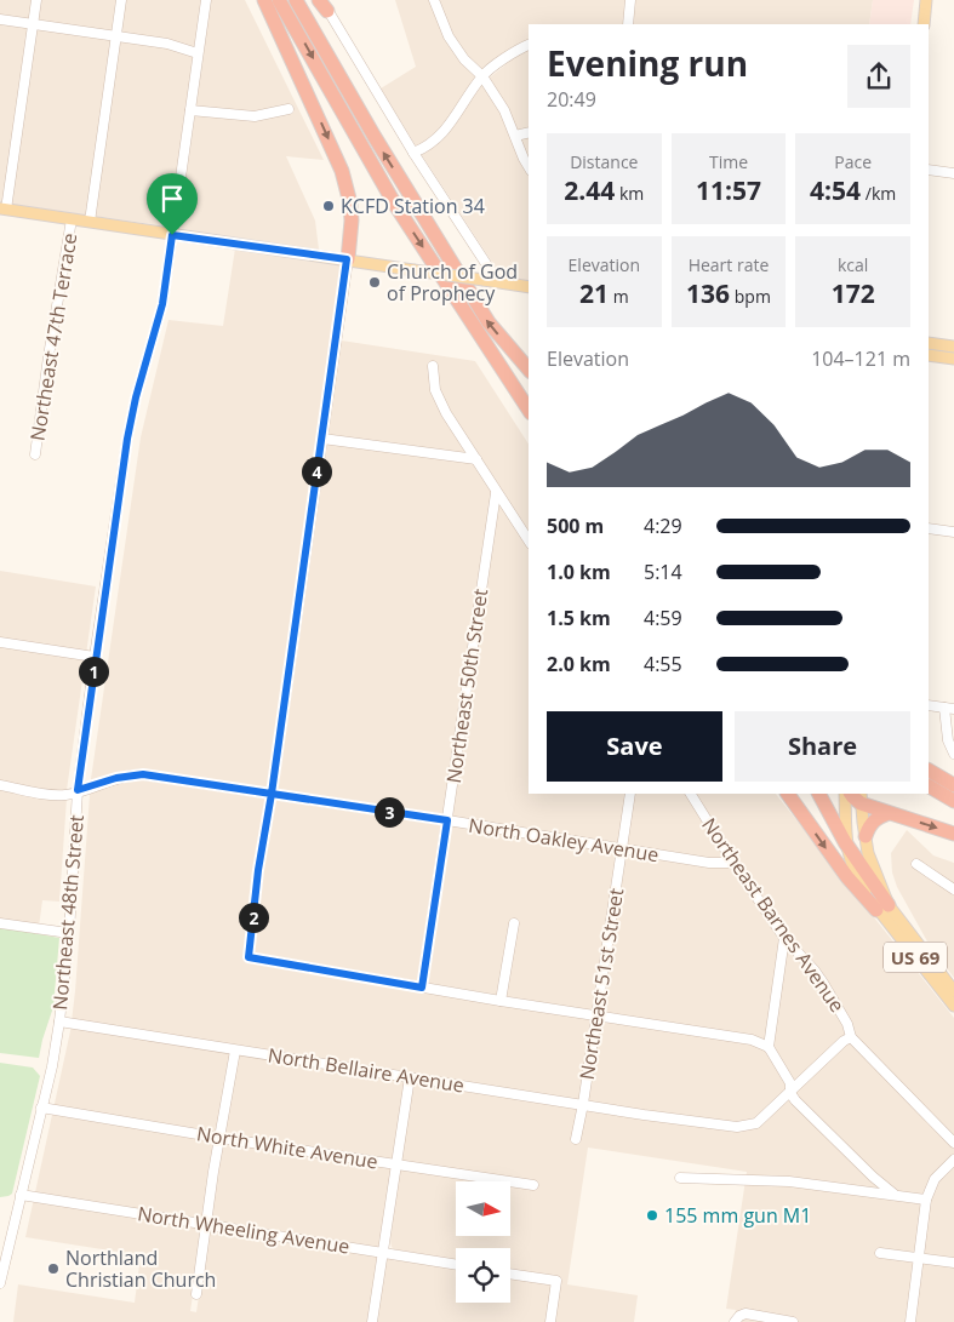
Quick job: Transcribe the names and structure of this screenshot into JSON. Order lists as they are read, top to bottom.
{
  "streets": {
    "main road": ["US 69"],
    "street": [
      "Northeast 47th Terrace",
      "Northeast 50th Street",
      "North Oakley Avenue",
      "Northeast 48th Street",
      "Northeast Barnes Avenue",
      "Northeast 51st Street",
      "North Bellaire Avenue",
      "North White Avenue",
      "North Wheeling Avenue"
    ]
  },
  "crossings": [
    ["Northeast 50th Street", "North Oakley Avenue"],
    ["North Oakley Avenue", "Northeast 48th Street"],
    ["North Oakley Avenue", "Northeast Barnes Avenue"],
    ["North Oakley Avenue", "Northeast 51st Street"],
    ["Northeast 48th Street", "North Bellaire Avenue"],
    ["Northeast 48th Street", "North White Avenue"],
    ["Northeast 48th Street", "North Wheeling Avenue"],
    ["Northeast Barnes Avenue", "North Bellaire Avenue"],
    ["Northeast 51st Street", "North Bellaire Avenue"]
  ],
  "places": [
    "KCFD Station 34",
    "Church of God of Prophecy",
    "155 mm gun M1",
    "Northland Christian Church"
  ],
  "north": "right",
  "page": {
    "heading": ["Evening run", "20:49"],
    "stats": [
      ["Distance", "2.44 km"],
      ["Time", "11:57"],
      ["Pace", "4:54 /km"],
      ["Elevation", "21 m"],
      ["Heart rate", "136 bpm"],
      ["kcal", "172"]
    ],
    "chart": ["Elevation", "104–121 m"],
    "pins": [
      "4",
      "1",
      "3",
      "2"
    ],
    "list": [
      {
        "name": "500 m",
        "note": "4:29"
      },
      {
        "name": "1.0 km",
        "note": "5:14"
      },
      {
        "name": "1.5 km",
        "note": "4:59"
      },
      {
        "name": "2.0 km",
        "note": "4:55"
      }
    ],
    "buttons": ["Save", "Share"]
  }
}
